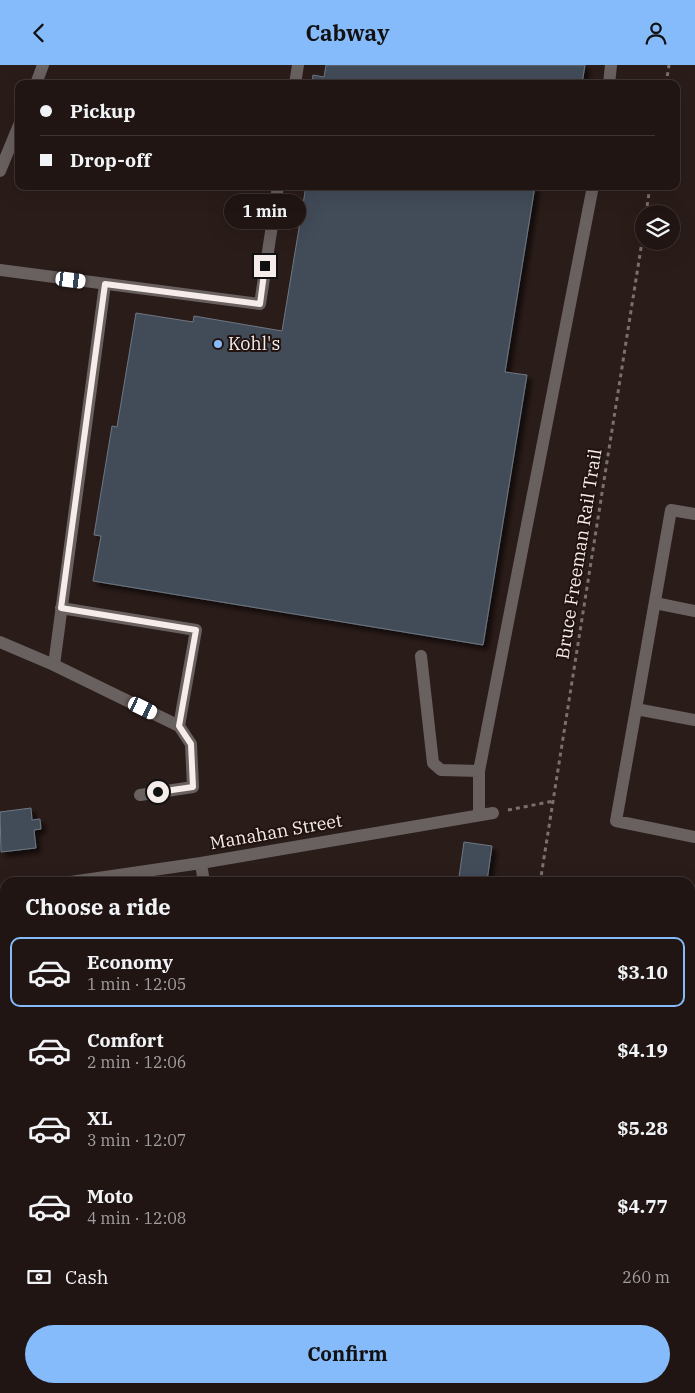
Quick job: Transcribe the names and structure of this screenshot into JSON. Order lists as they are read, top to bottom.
{
  "streets": {
    "street": ["Manahan Street"],
    "path": ["Bruce Freeman Rail Trail"]
  },
  "places": ["Kohl's"],
  "page": {
    "header": "Cabway",
    "banner": ["Pickup", "Drop-off"],
    "bubble": "1 min",
    "heading": "Choose a ride",
    "list": [
      {
        "name": "Economy",
        "note": "1 min · 12:05",
        "value": "$3.10"
      },
      {
        "name": "Comfort",
        "note": "2 min · 12:06",
        "value": "$4.19"
      },
      {
        "name": "XL",
        "note": "3 min · 12:07",
        "value": "$5.28"
      },
      {
        "name": "Moto",
        "note": "4 min · 12:08",
        "value": "$4.77"
      }
    ],
    "pay": ["Cash", "260 m"],
    "buttons": "Confirm"
  }
}
